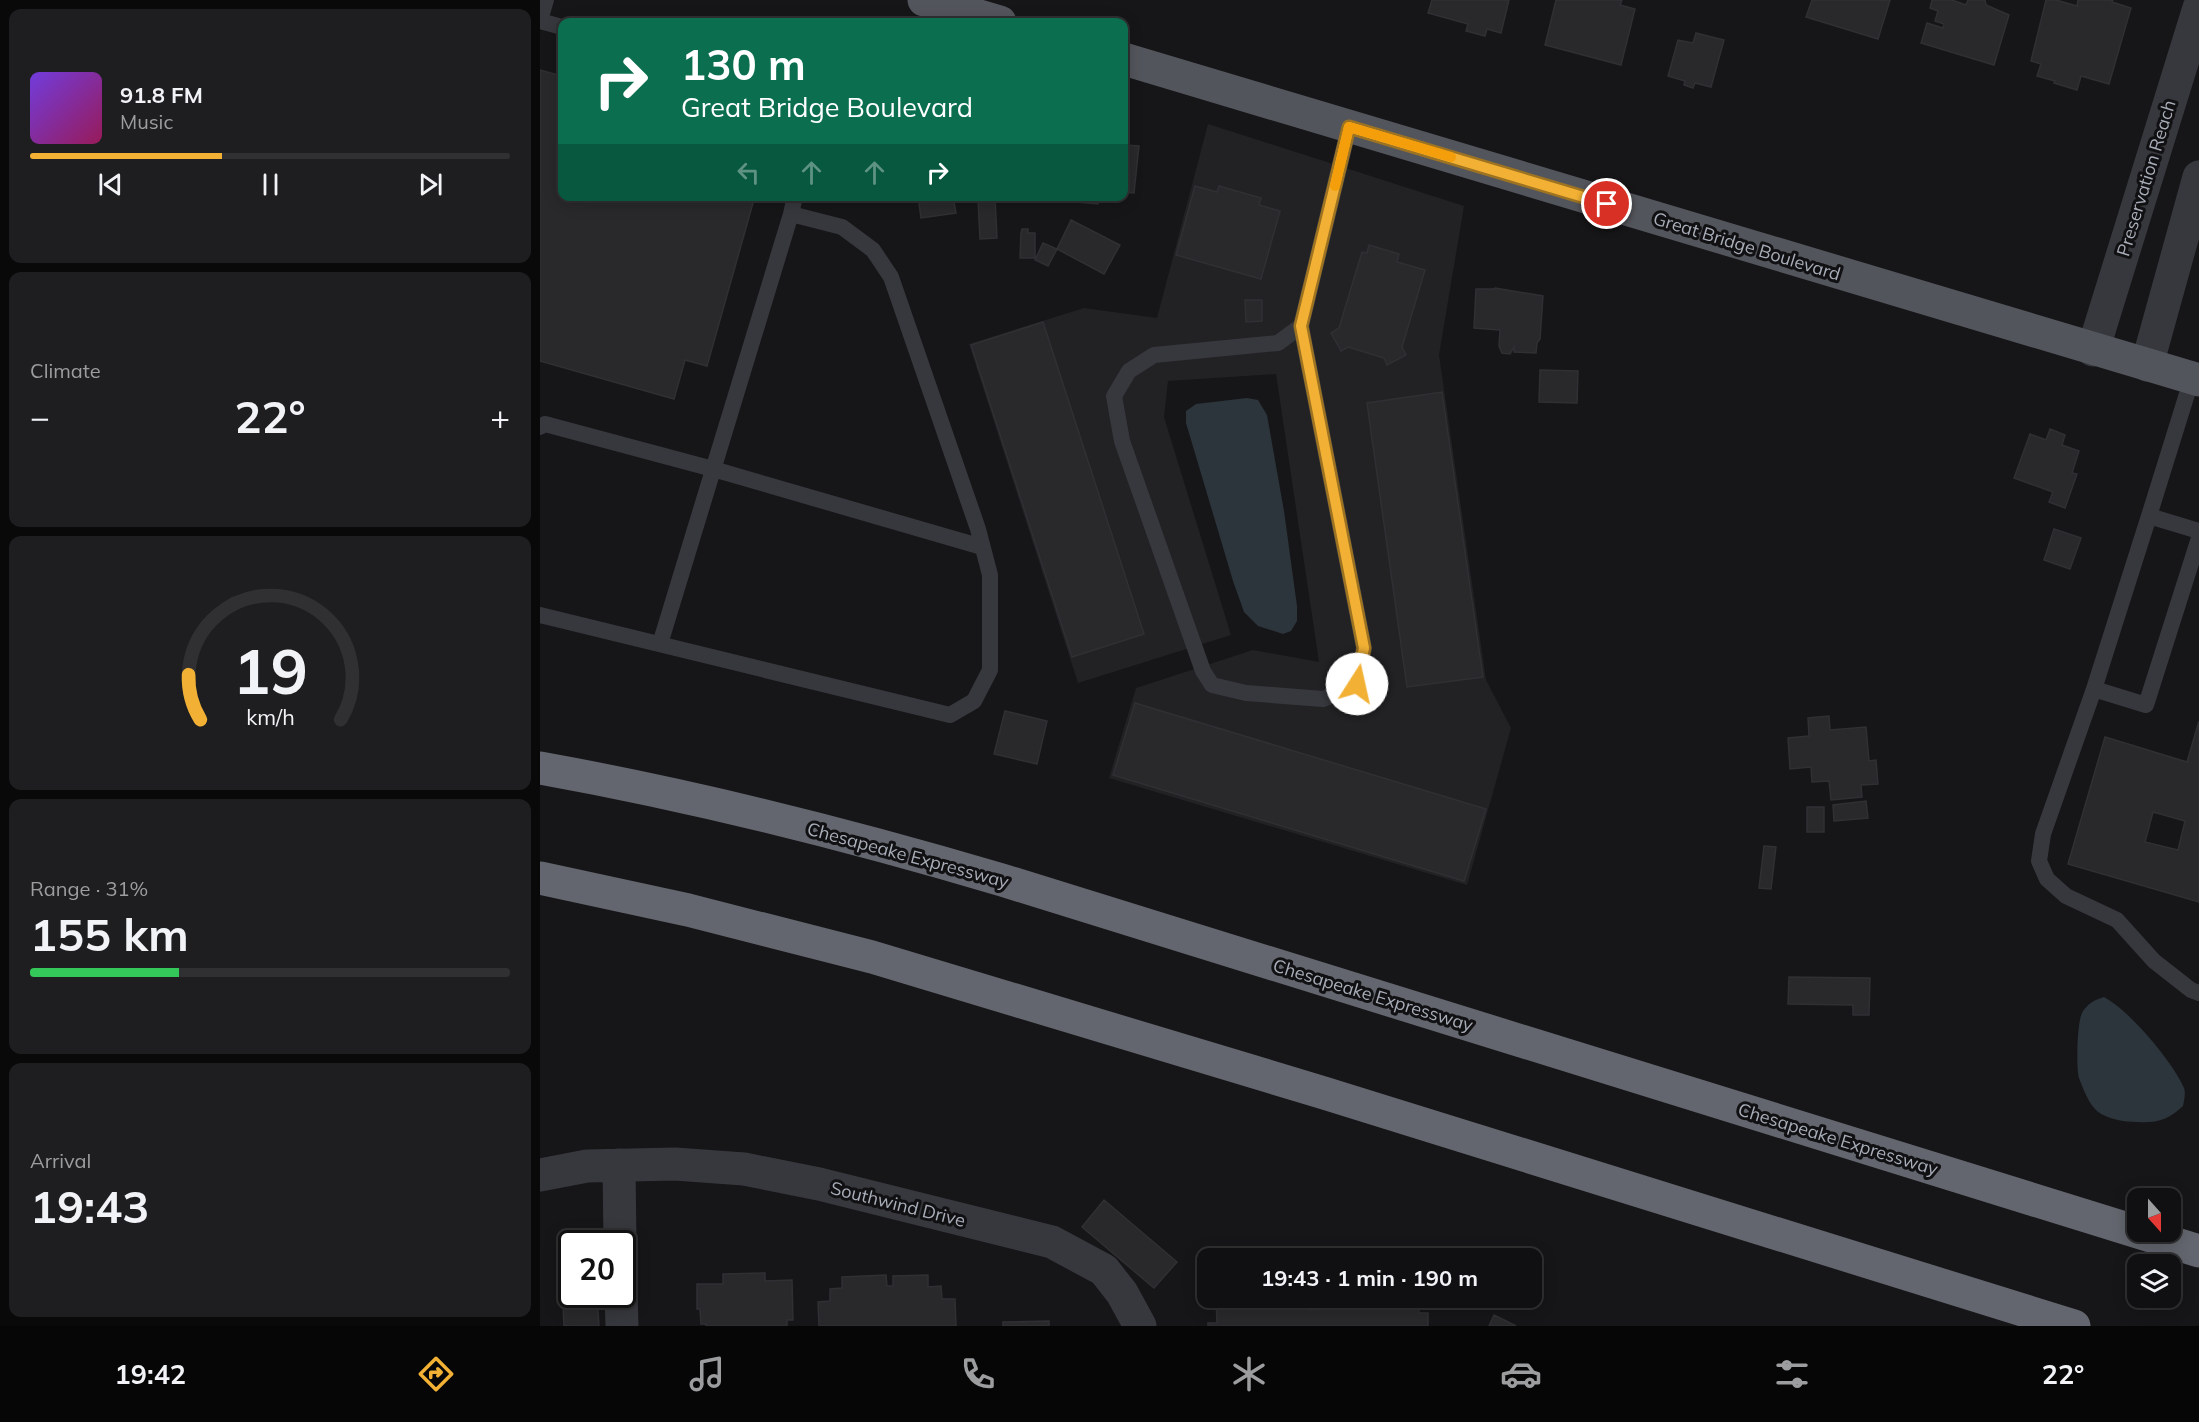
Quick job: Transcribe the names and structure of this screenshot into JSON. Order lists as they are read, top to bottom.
{
  "streets": {
    "highway": ["Chesapeake Expressway"],
    "main road": ["Great Bridge Boulevard"],
    "street": ["Preservation Reach", "Southwind Drive"]
  },
  "crossings": [
    ["Preservation Reach", "Great Bridge Boulevard"]
  ],
  "north": "bottom",
  "page": {
    "turn": ["130 m", "Great Bridge Boulevard"],
    "song": ["91.8 FM", "Music"],
    "tile": [
      "Climate",
      ["Range · 31%", "155 km"],
      ["Arrival", "19:43"]
    ],
    "heat": ["−", "22°", "+"],
    "limit": "20",
    "trip": "19:43 · 1 min · 190 m",
    "tabs": ["19:42", "22°"],
    "gauge": ["19", "km/h"]
  }
}
